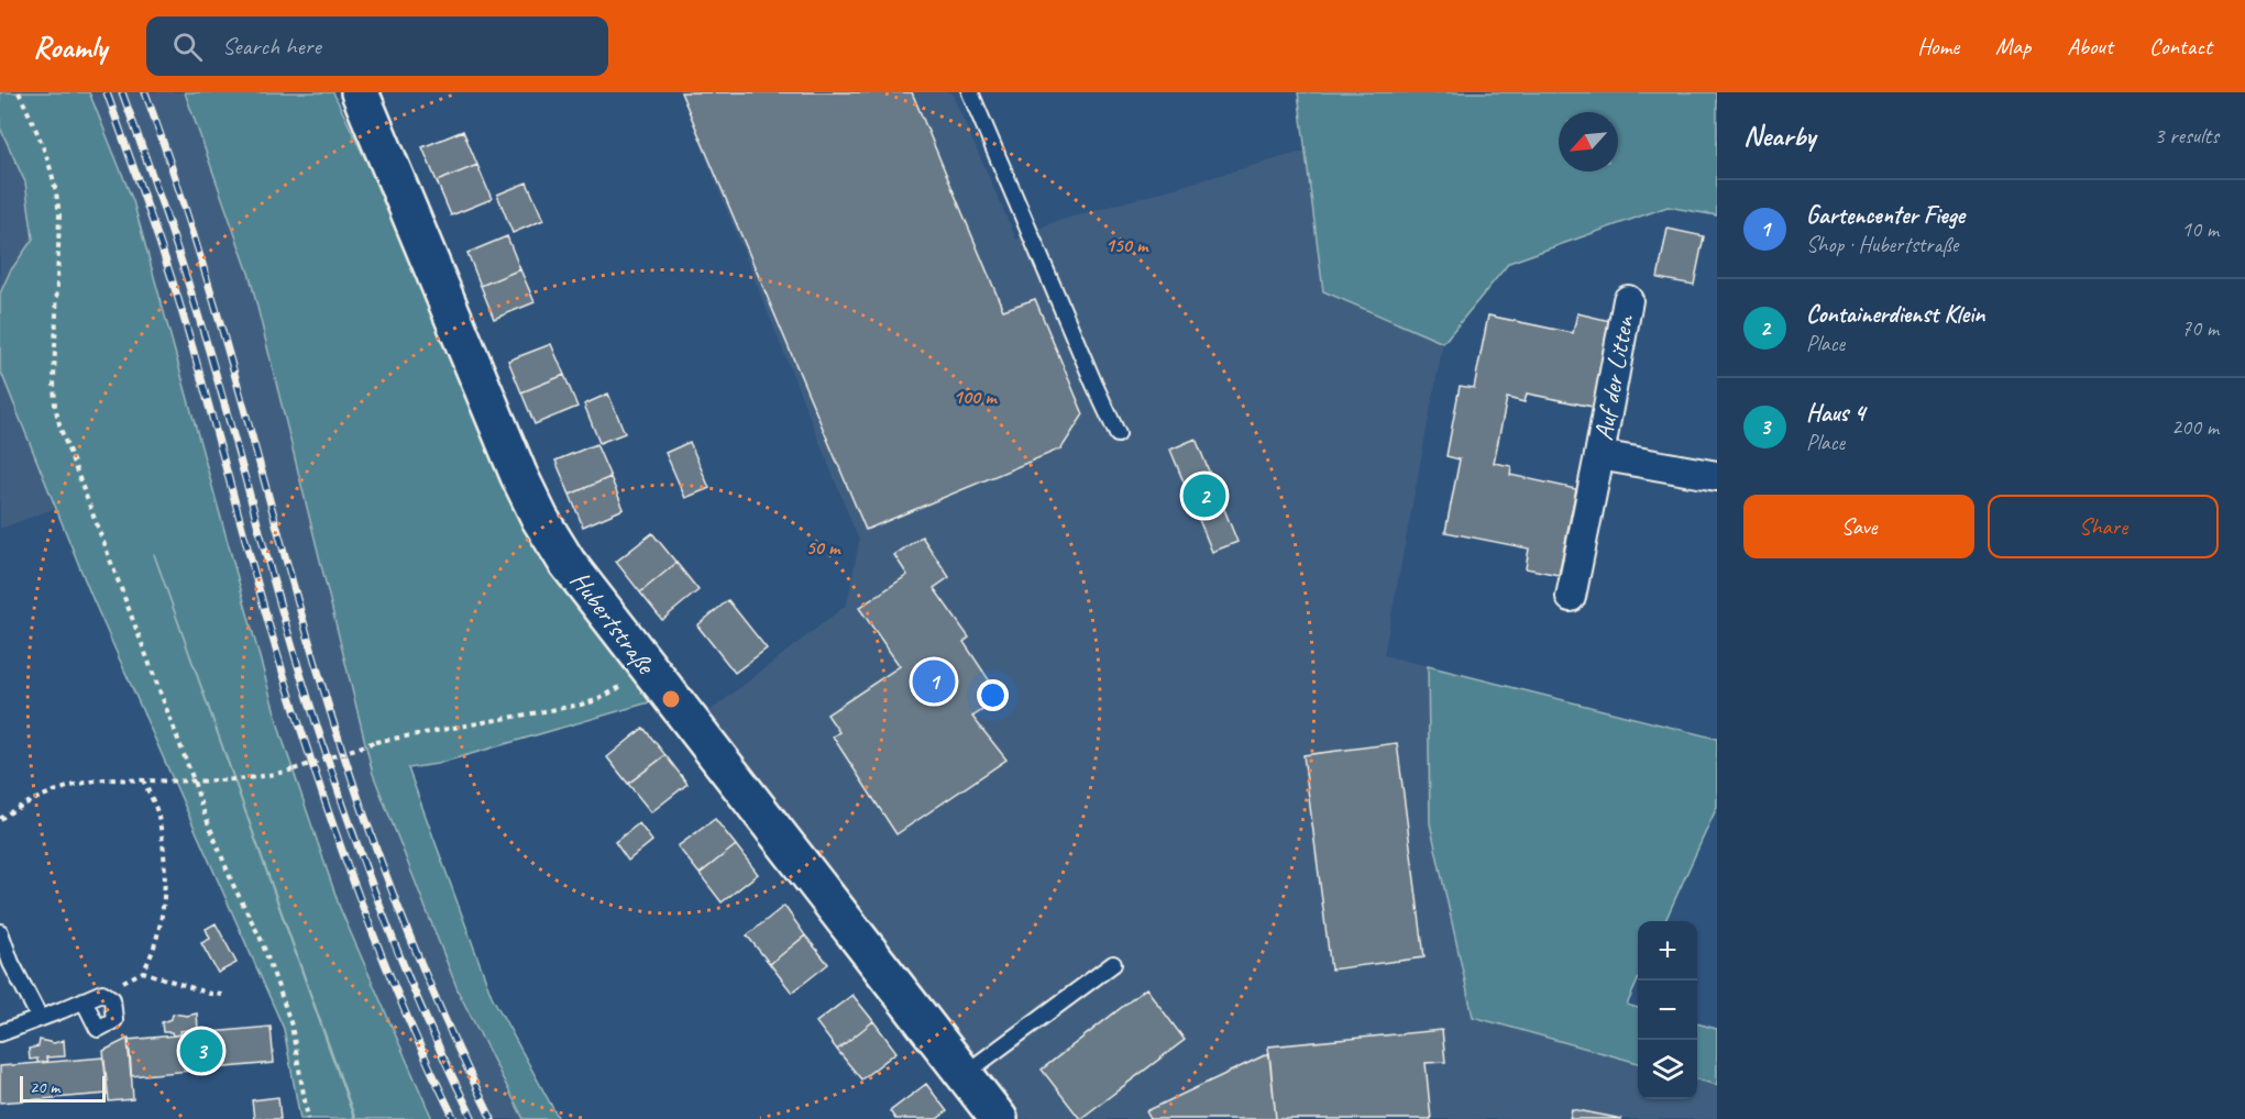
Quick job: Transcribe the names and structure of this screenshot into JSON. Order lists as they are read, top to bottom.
{
  "streets": {
    "street": ["Auf der Litten", "Hubertstraße"]
  },
  "scale_bar": "20 m",
  "north": "bottom left",
  "page": {
    "header": "Roamly",
    "search": "Search here",
    "nav": [
      "Home",
      "Map",
      "About",
      "Contact"
    ],
    "heading": ["Nearby", "3 results"],
    "list": [
      {
        "mark": "1",
        "name": "Gartencenter Fiege",
        "note": "Shop · Hubertstraße",
        "value": "10 m"
      },
      {
        "mark": "2",
        "name": "Containerdienst Klein",
        "note": "Place",
        "value": "70 m"
      },
      {
        "mark": "3",
        "name": "Haus 4",
        "note": "Place",
        "value": "200 m"
      }
    ],
    "pins": ["2", "1", "3"],
    "buttons": ["Save", "Share"],
    "map_buttons": ["+", "−"],
    "scale": "20 m"
  },
  "rings": ["150 m", "100 m", "50 m"]
}
